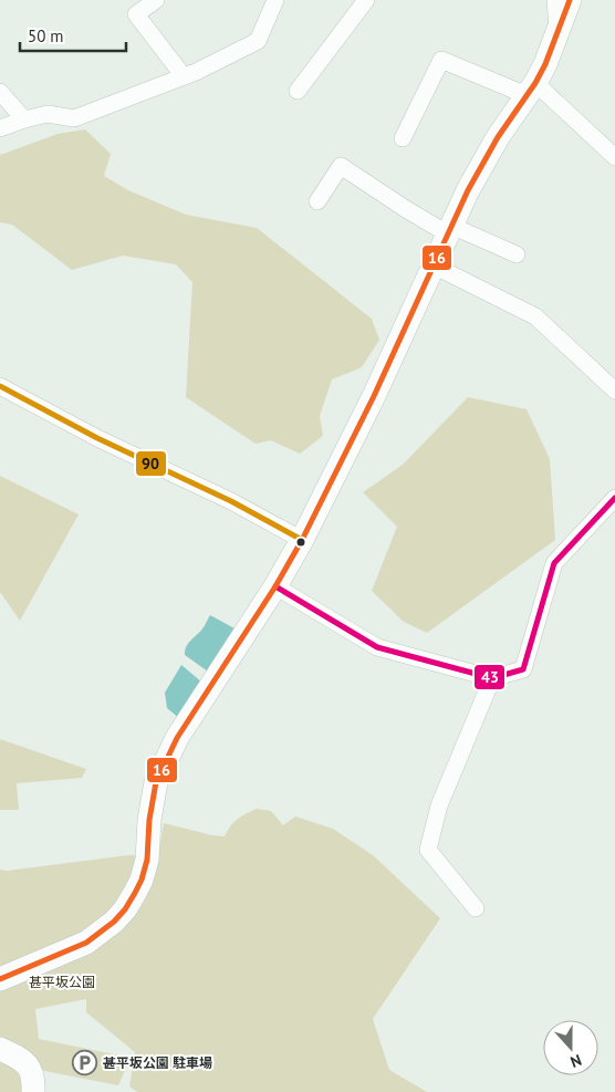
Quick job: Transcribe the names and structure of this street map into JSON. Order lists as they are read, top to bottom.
{
  "parks": ["甚平坂公園"],
  "places": {
    "parking": ["甚平坂公園 駐車場"]
  },
  "lines": ["transit line 16", "transit line 90", "transit line 43"],
  "scale_bar": "50 m",
  "north": "bottom"
}
